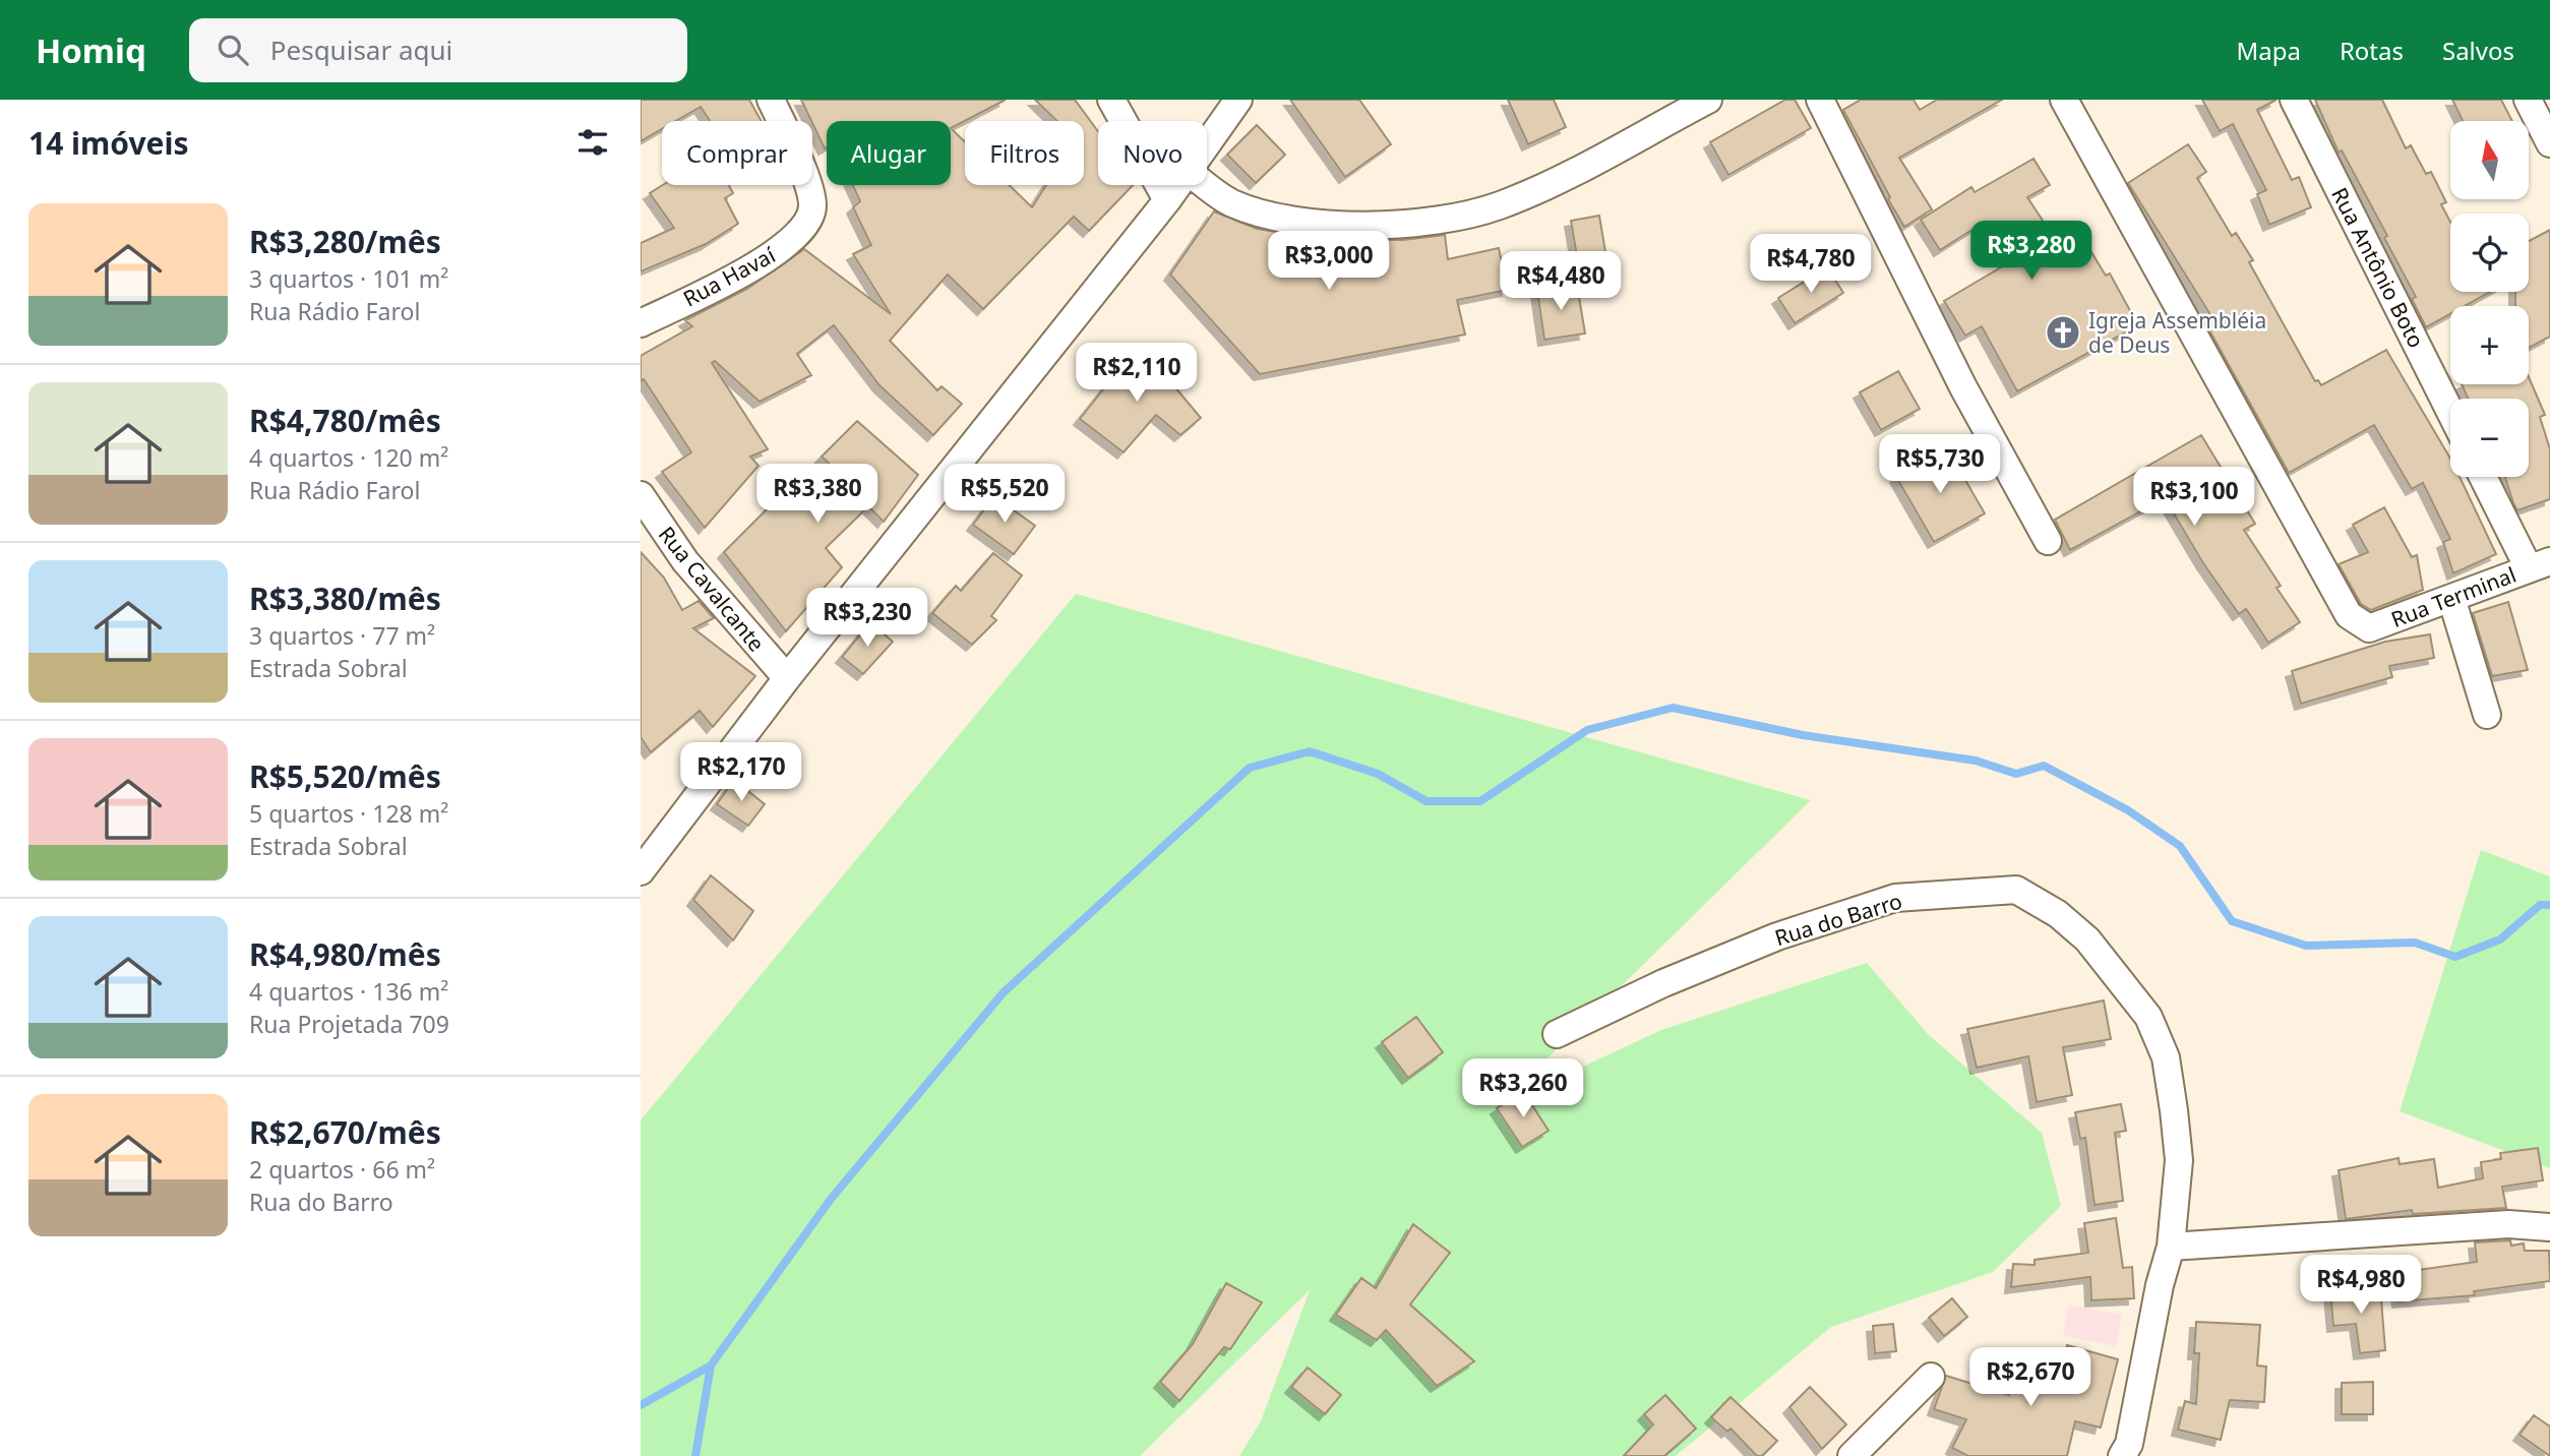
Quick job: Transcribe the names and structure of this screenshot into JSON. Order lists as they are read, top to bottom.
{
  "streets": {
    "street": [
      "Rua Antônio Boto",
      "Rua Havaí",
      "Rua Cavalcante",
      "Rua Terminal",
      "Rua do Barro"
    ]
  },
  "places": {
    "church": ["Igreja Assembléia de Deus"]
  },
  "north": "top",
  "page": {
    "header": "Homiq",
    "search": "Pesquisar aqui",
    "nav": ["Mapa", "Rotas", "Salvos"],
    "heading": "14 imóveis",
    "map_buttons": ["+", "−"],
    "chip": [
      "Comprar",
      "Alugar",
      "Filtros",
      "Novo"
    ],
    "list": [
      {
        "name": "R$3,280/mês",
        "note": "3 quartos · 101 m² · Rua Rádio Farol"
      },
      {
        "name": "R$4,780/mês",
        "note": "4 quartos · 120 m² · Rua Rádio Farol"
      },
      {
        "name": "R$3,380/mês",
        "note": "3 quartos · 77 m² · Estrada Sobral"
      },
      {
        "name": "R$5,520/mês",
        "note": "5 quartos · 128 m² · Estrada Sobral"
      },
      {
        "name": "R$4,980/mês",
        "note": "4 quartos · 136 m² · Rua Projetada 709"
      },
      {
        "name": "R$2,670/mês",
        "note": "2 quartos · 66 m² · Rua do Barro"
      }
    ],
    "price": [
      "R$3,280",
      "R$3,000",
      "R$4,780",
      "R$4,480",
      "R$2,110",
      "R$5,730",
      "R$3,380",
      "R$5,520",
      "R$3,100",
      "R$3,230",
      "R$2,170",
      "R$3,260",
      "R$4,980",
      "R$2,670"
    ]
  }
}
